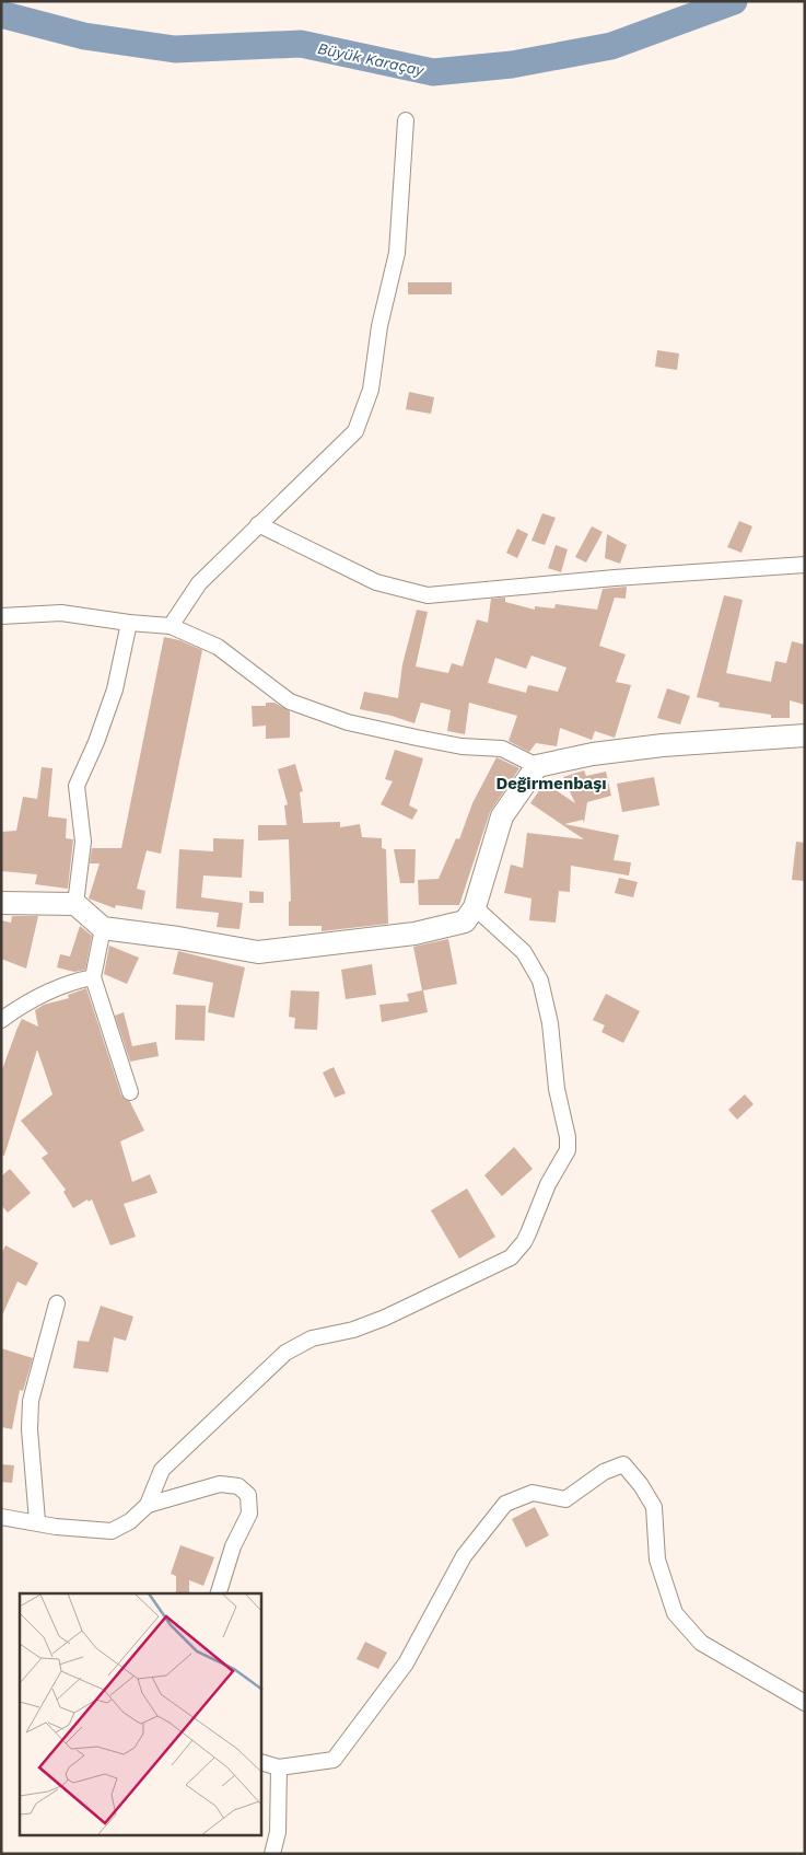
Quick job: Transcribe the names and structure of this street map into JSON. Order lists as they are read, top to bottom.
{
  "districts": ["Değirmenbaşı"],
  "water": ["Büyük Karaçay"]
}
